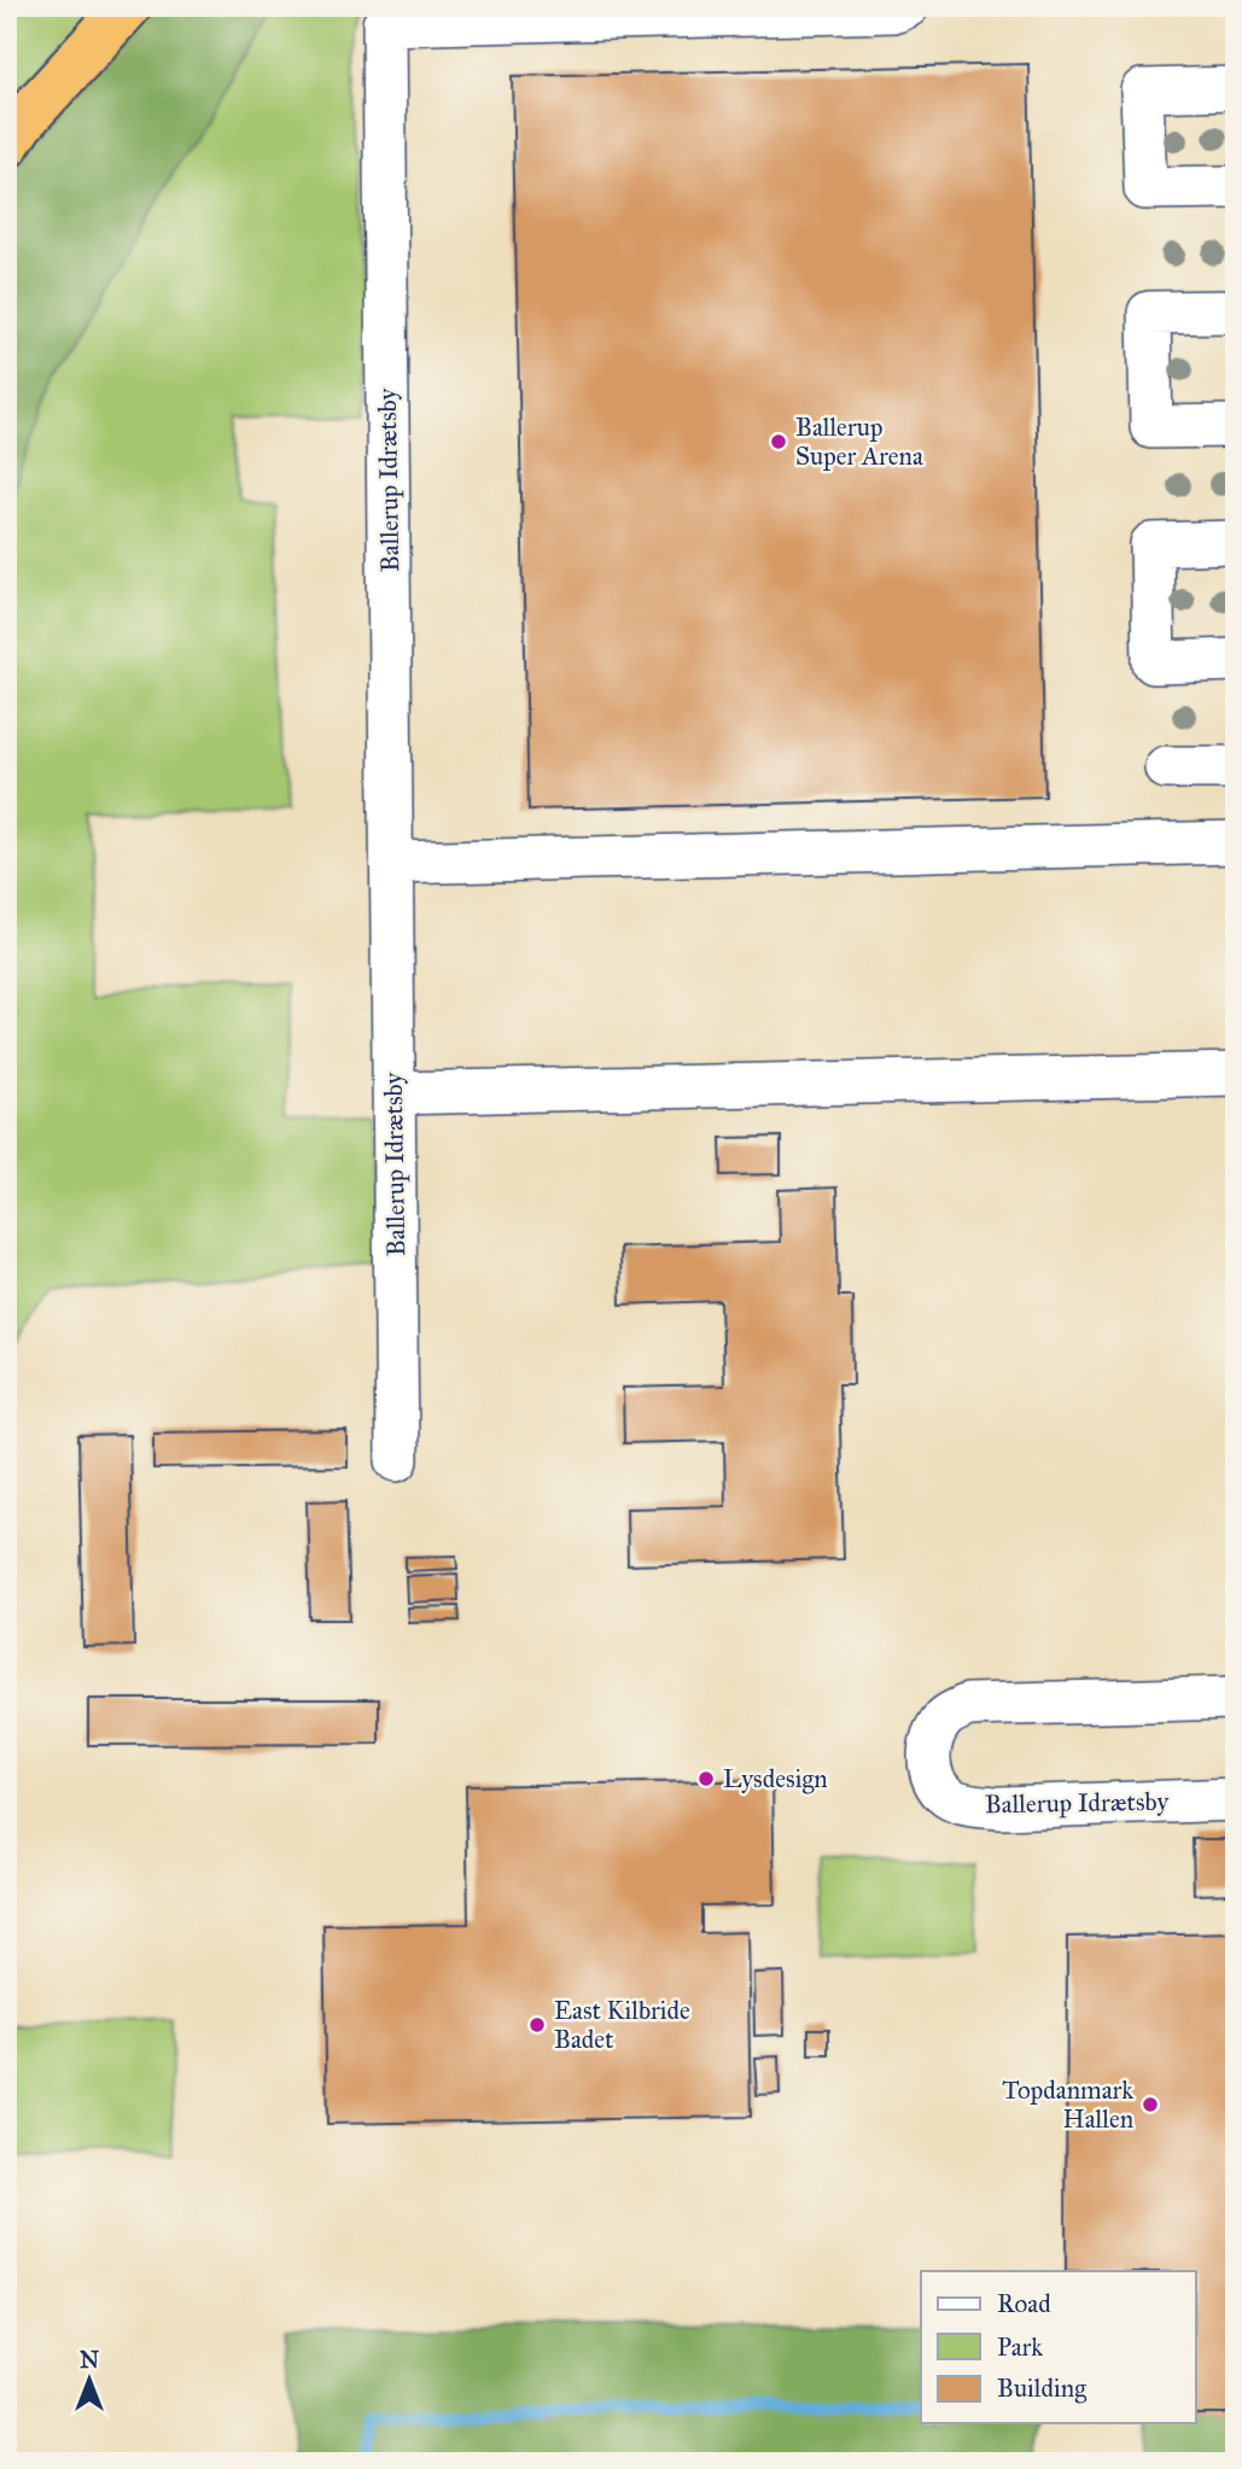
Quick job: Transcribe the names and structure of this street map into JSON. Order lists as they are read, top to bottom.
{
  "streets": {
    "street": ["Ballerup Idrætsby"]
  },
  "places": [
    "Ballerup Super Arena",
    "Lysdesign",
    "East Kilbride Badet",
    "Topdanmark Hallen"
  ],
  "legend": ["Road", "Park", "Building"],
  "north": "top"
}
